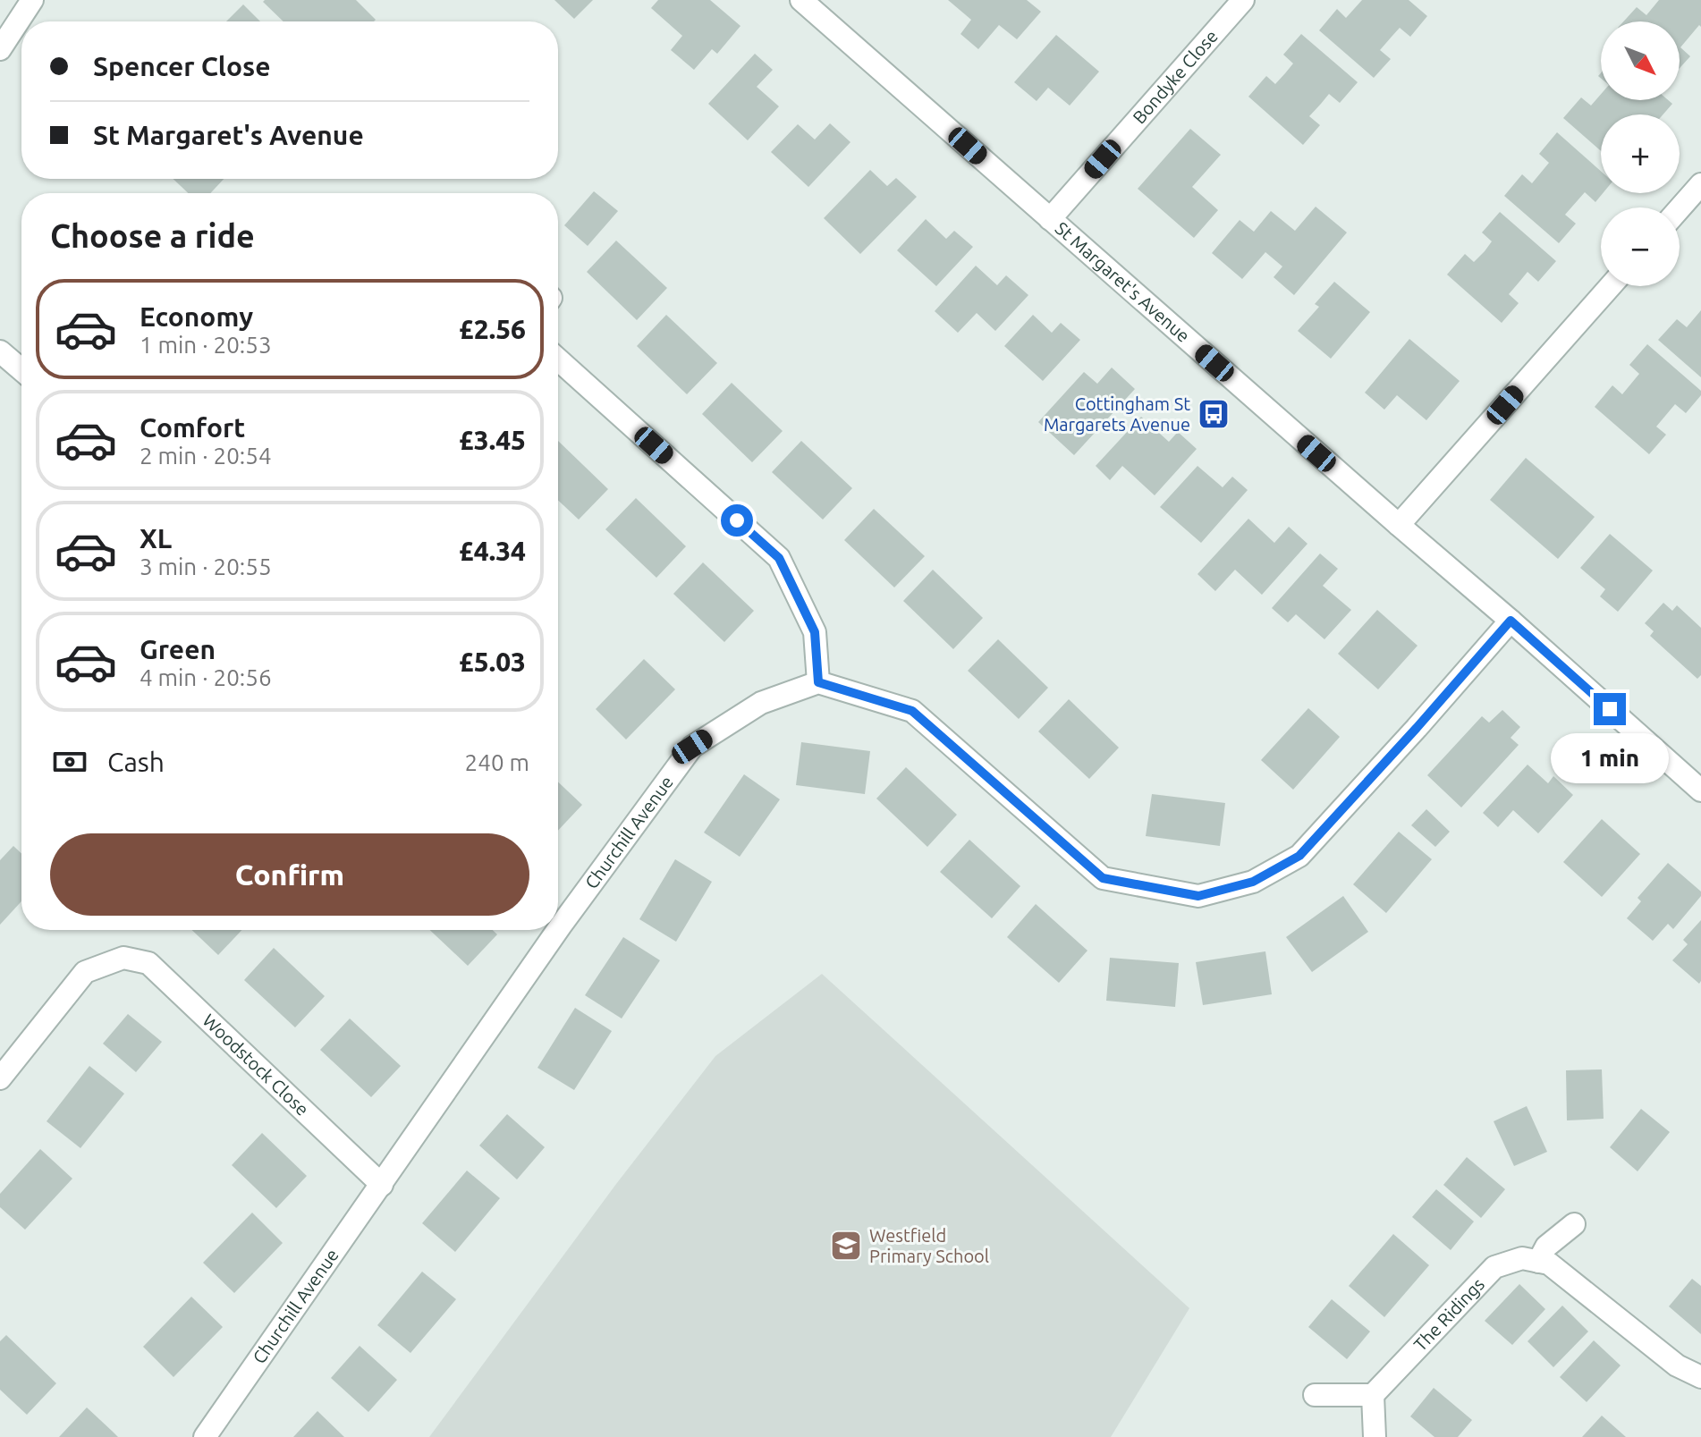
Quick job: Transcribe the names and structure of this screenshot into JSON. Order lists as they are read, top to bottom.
{
  "streets": {
    "street": [
      "Bondyke Close",
      "St Margaret's Avenue",
      "Churchill Avenue",
      "Woodstock Close",
      "The Ridings"
    ]
  },
  "crossings": [
    ["Bondyke Close", "St Margaret's Avenue"],
    ["Churchill Avenue", "Woodstock Close"]
  ],
  "places": {
    "bus stop": ["Cottingham St Margarets Avenue"],
    "school or university": ["Westfield Primary School"]
  },
  "north": "bottom right",
  "page": {
    "map_buttons": ["+", "−"],
    "banner": ["Spencer Close", "St Margaret's Avenue"],
    "heading": "Choose a ride",
    "list": [
      {
        "name": "Economy",
        "note": "1 min · 20:53",
        "value": "£2.56"
      },
      {
        "name": "Comfort",
        "note": "2 min · 20:54",
        "value": "£3.45"
      },
      {
        "name": "XL",
        "note": "3 min · 20:55",
        "value": "£4.34"
      },
      {
        "name": "Green",
        "note": "4 min · 20:56",
        "value": "£5.03"
      }
    ],
    "pay": ["Cash", "240 m"],
    "bubble": "1 min",
    "buttons": "Confirm"
  }
}
